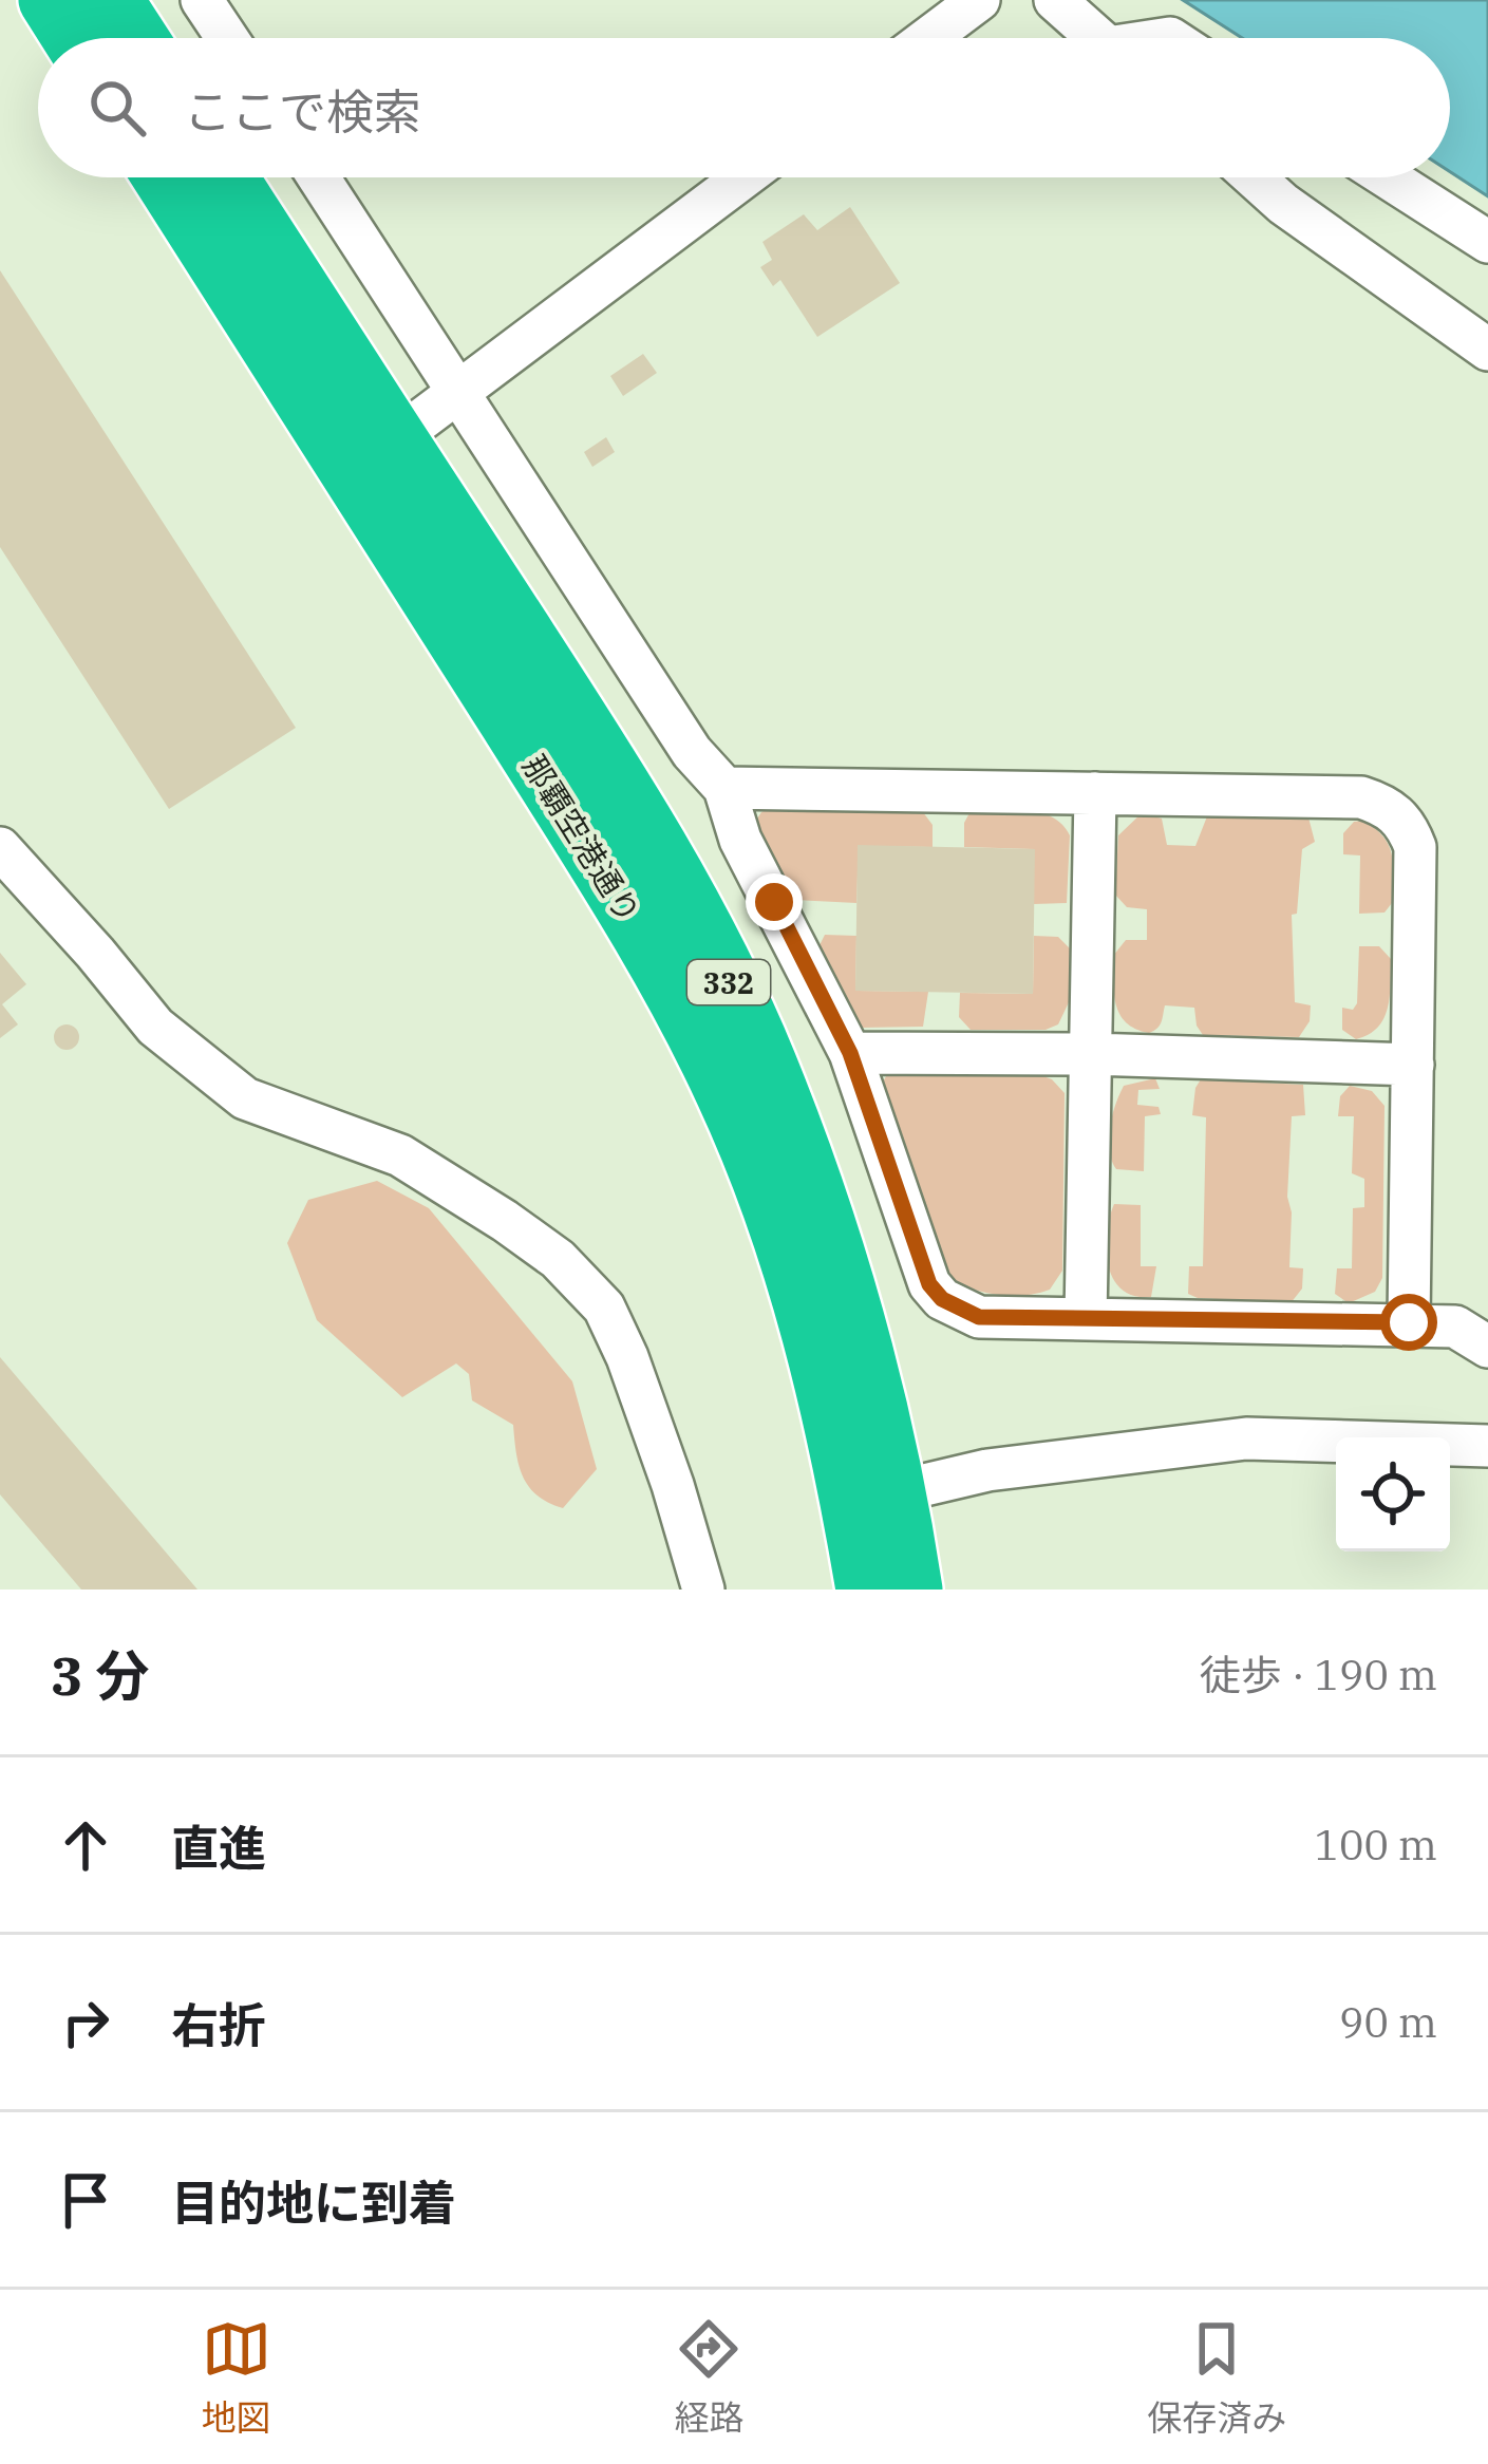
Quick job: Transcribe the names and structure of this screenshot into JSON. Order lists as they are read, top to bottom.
{
  "streets": {
    "highway": ["那覇空港通り", "332"]
  },
  "page": {
    "search": "ここで検索",
    "heading": ["3 分", "徒歩 · 190 m"],
    "list": [
      ["直進", "100 m"],
      ["右折", "90 m"],
      "目的地に到着"
    ],
    "nav": ["地図", "経路", "保存済み"]
  }
}
